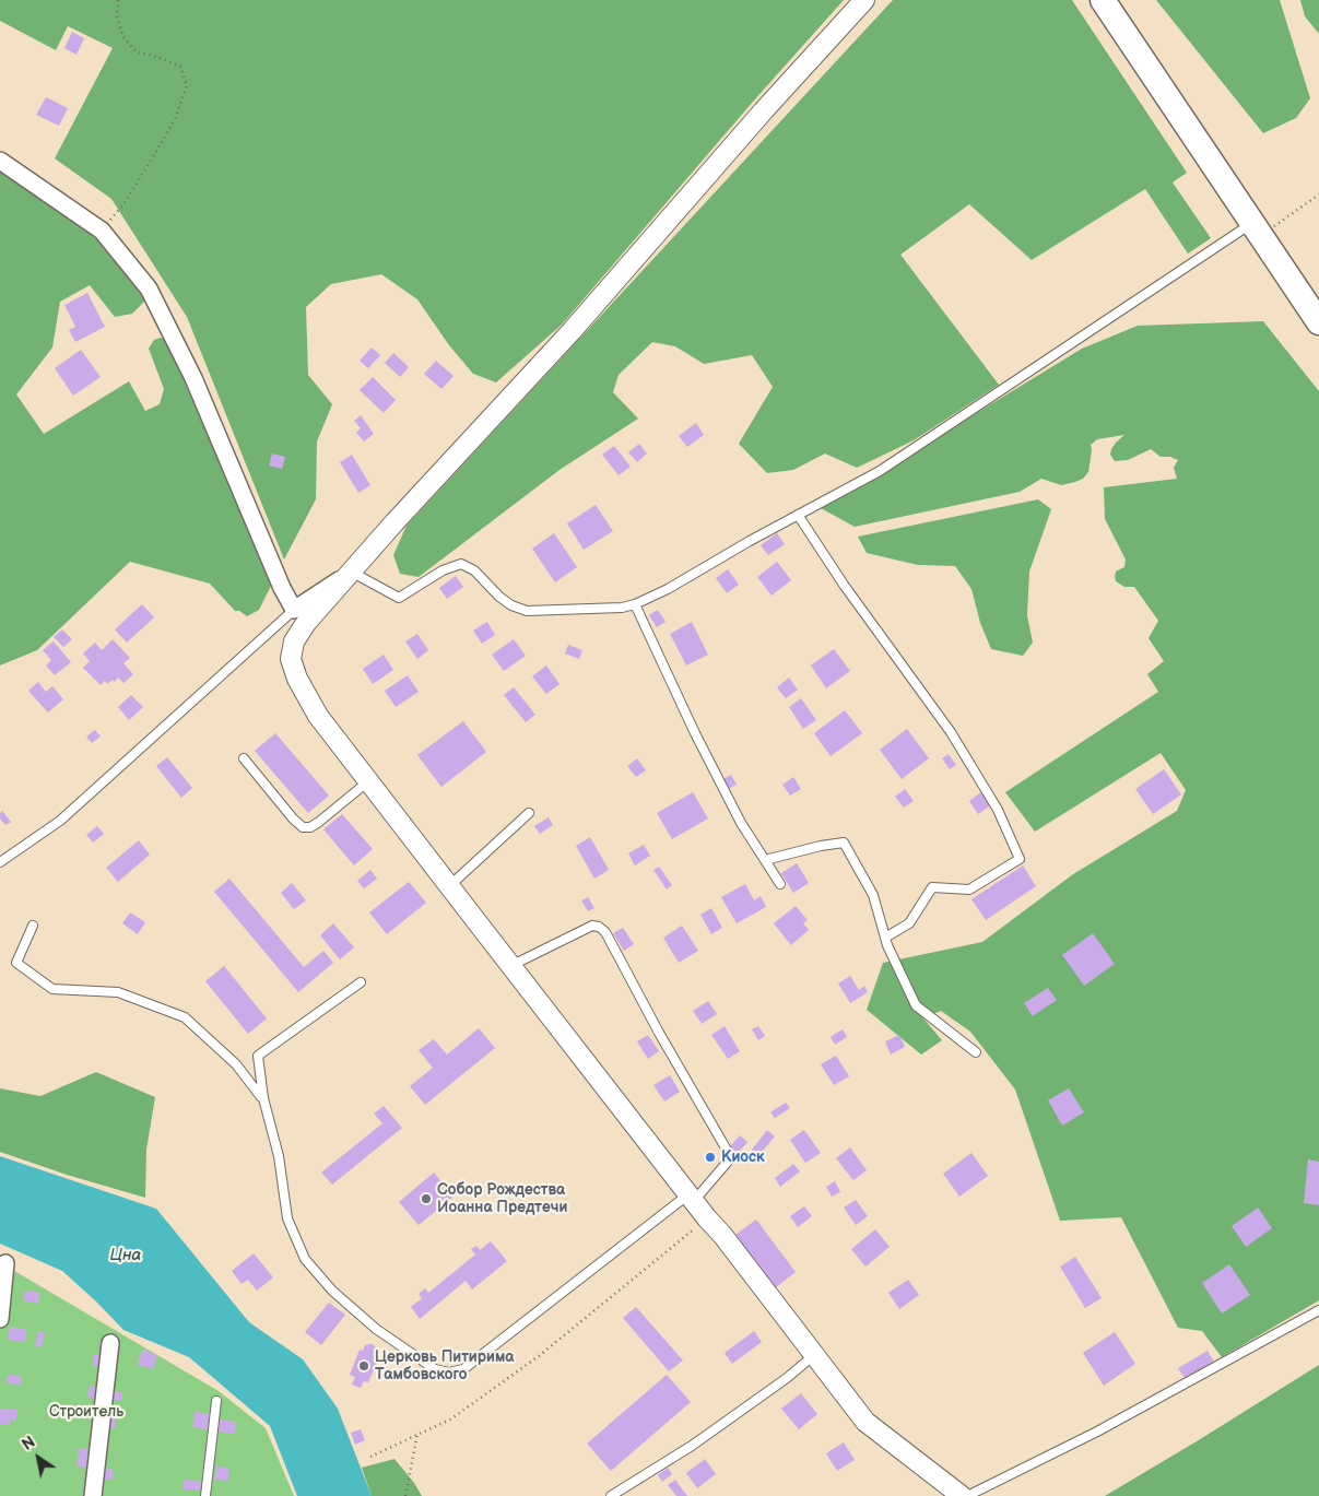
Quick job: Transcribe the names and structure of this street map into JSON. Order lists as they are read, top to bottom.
{
  "water": ["Цна"],
  "parks": ["Строитель"],
  "places": ["Киоск", "Собор Рождества Иоанна Предтечи", "Церковь Питирима Тамбовского"],
  "north": "top left"
}
